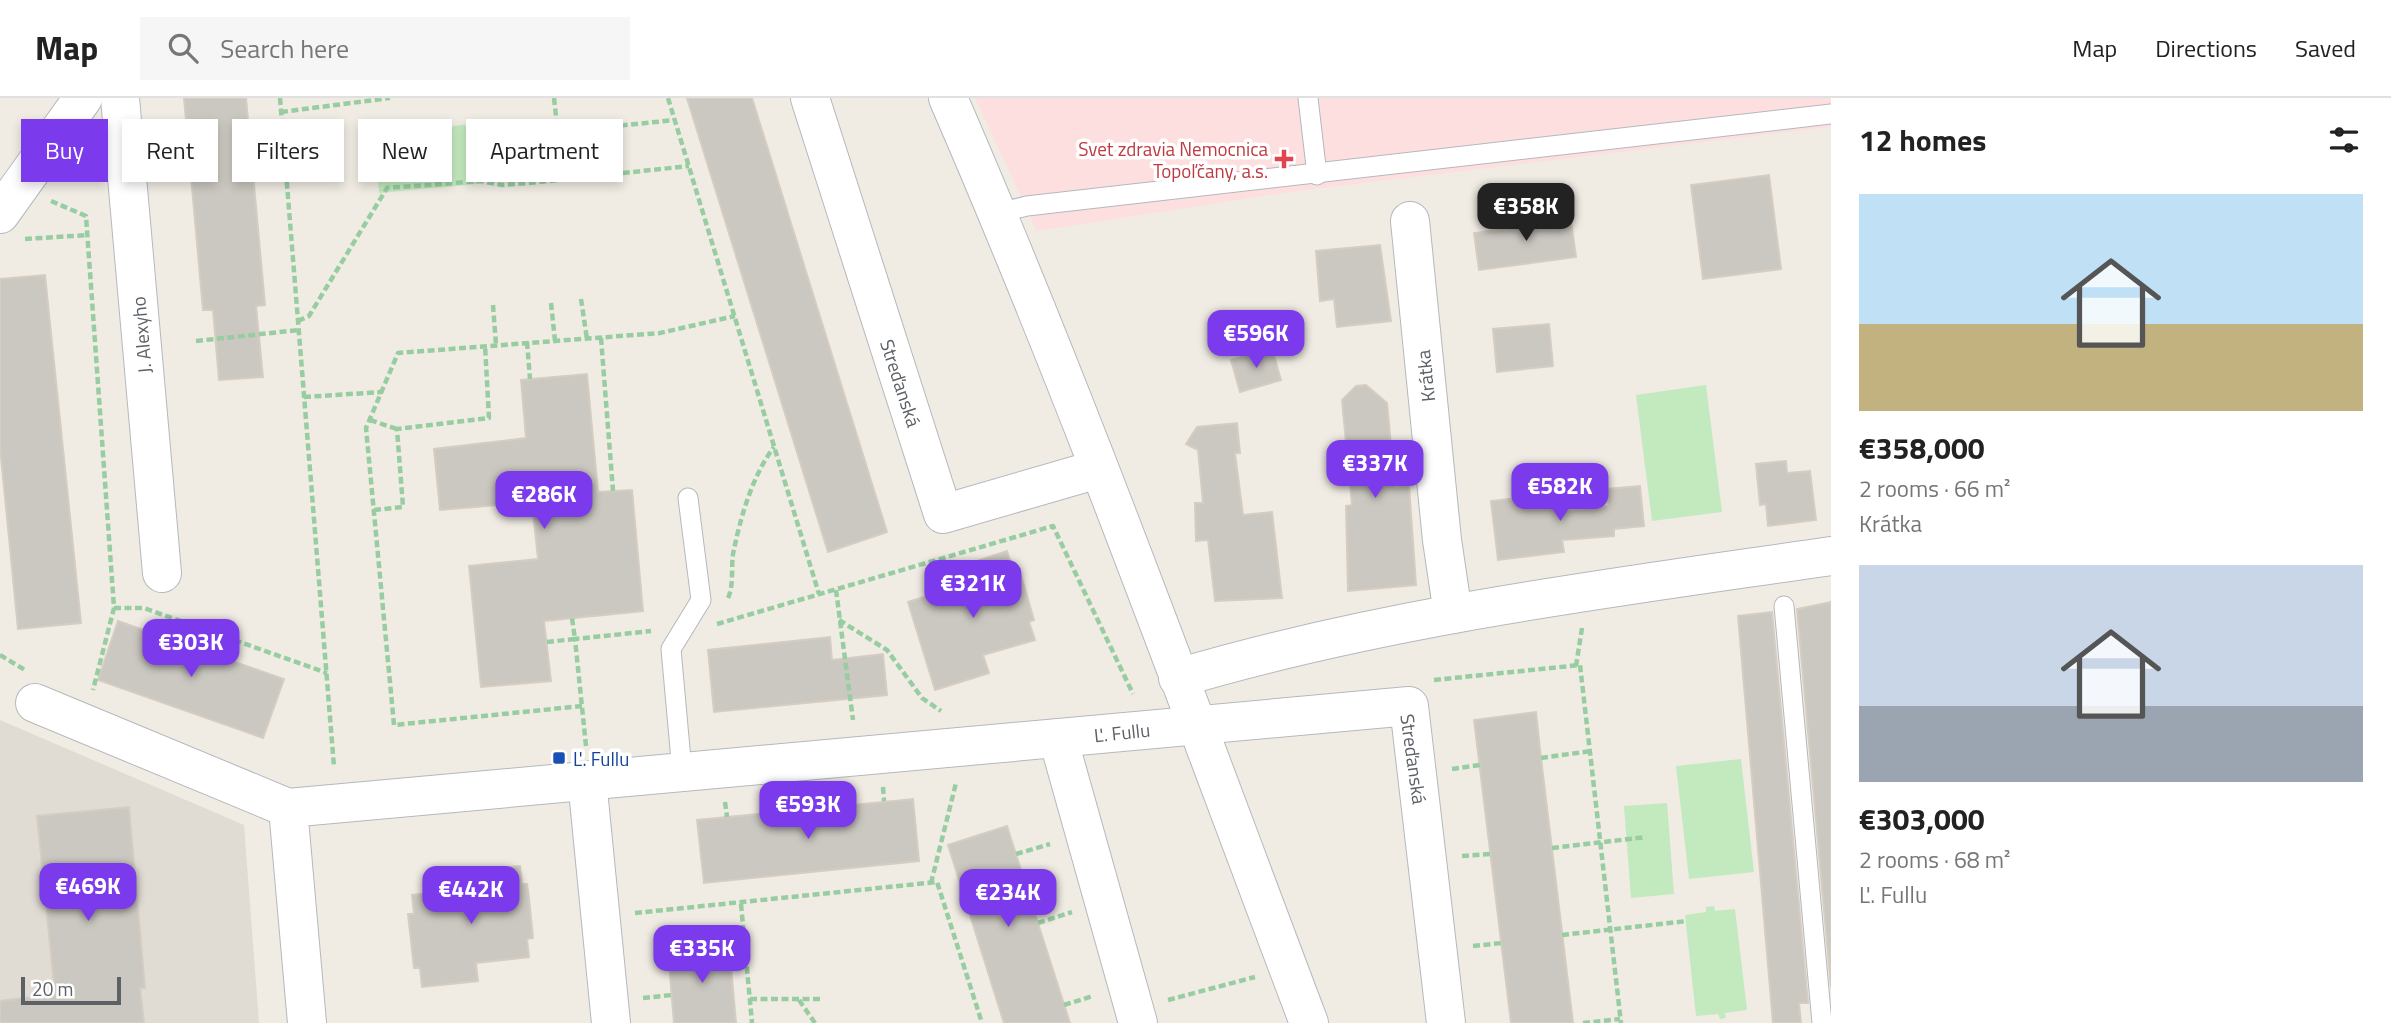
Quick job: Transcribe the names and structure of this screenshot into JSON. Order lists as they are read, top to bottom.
{
  "streets": {
    "street": [
      "J. Alexyho",
      "Krátka",
      "Streďanská",
      "Ľ. Fullu"
    ]
  },
  "crossings": [
    ["Streďanská", "Ľ. Fullu"]
  ],
  "places": {
    "health": ["Svet zdravia Nemocnica Topoľčany, a.s."],
    "transit": ["Ľ. Fullu"]
  },
  "scale_bar": "20 m",
  "page": {
    "header": "Map",
    "search": "Search here",
    "nav": ["Map", "Directions", "Saved"],
    "heading": "12 homes",
    "chip": [
      "Buy",
      "Rent",
      "Filters",
      "New",
      "Apartment"
    ],
    "list": [
      {
        "name": "€358,000",
        "note": "2 rooms · 66 m² · Krátka"
      },
      {
        "name": "€303,000",
        "note": "2 rooms · 68 m² · Ľ. Fullu"
      }
    ],
    "price": [
      "€358K",
      "€596K",
      "€337K",
      "€582K",
      "€286K",
      "€321K",
      "€303K",
      "€593K",
      "€469K",
      "€442K",
      "€234K",
      "€335K"
    ],
    "scale": "20 m"
  }
}
